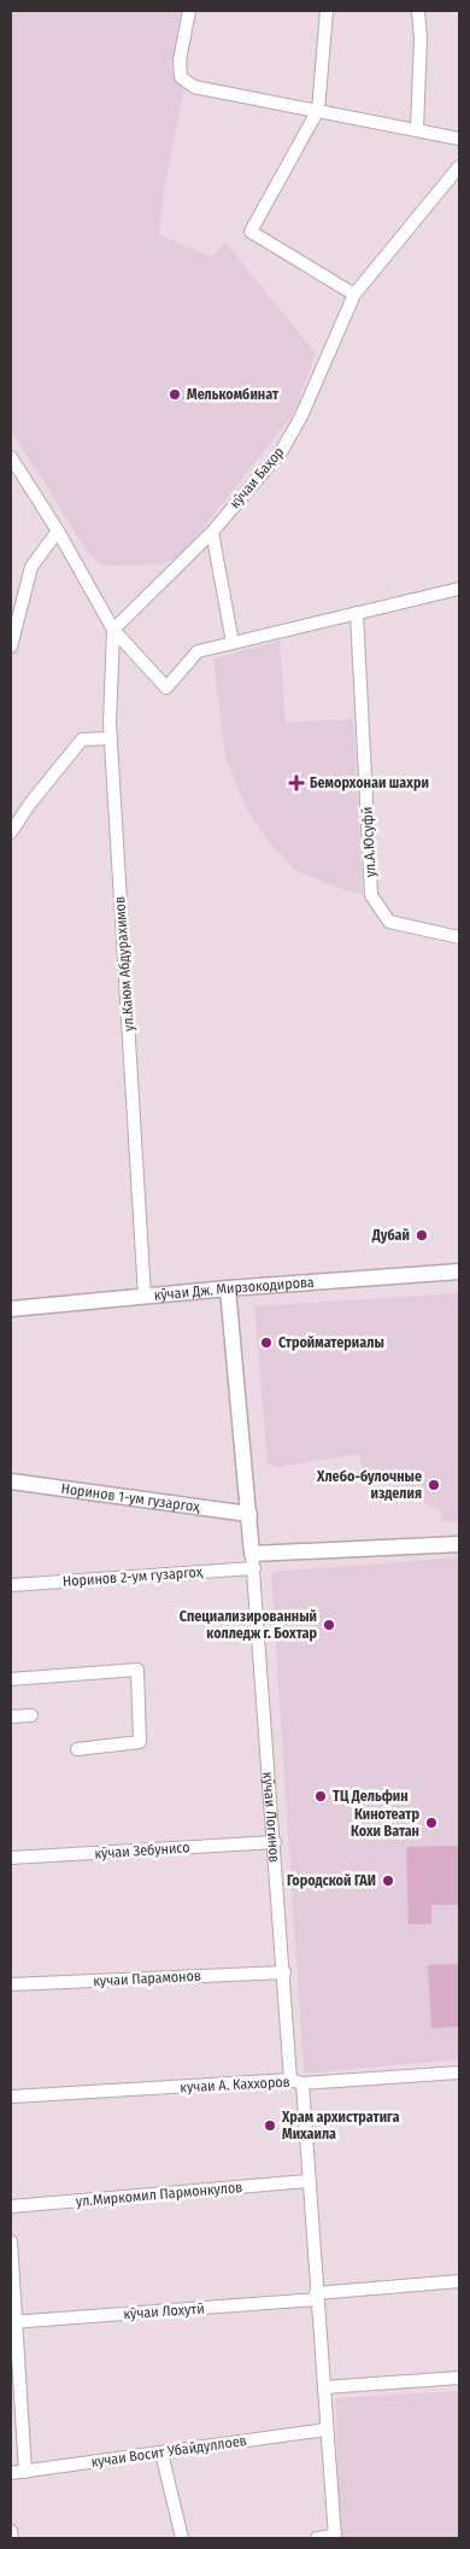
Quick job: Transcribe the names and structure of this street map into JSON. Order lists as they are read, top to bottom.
{
  "streets": {
    "street": [
      "кӯчаи Баҳор",
      "ул.А.Юсуфй",
      "ул.Каюм Абдурахимов",
      "кӯчаи Дж. Мирзокодирова",
      "Норинов 1-ум гузаргоҳ",
      "Норинов 2-ум гузаргоҳ",
      "кӯчаи Логинов",
      "кӯчаи Зебунисо",
      "кучаи Парамонов",
      "кучаи А. Каххоров",
      "ул.Миркомил Пармонкулов",
      "кӯчаи Лохутӣ",
      "кучаи Восит Убайдуллоев"
    ]
  },
  "crossings": [
    ["кӯчаи Баҳор", "ул.Каюм Абдурахимов"],
    ["ул.Каюм Абдурахимов", "кӯчаи Дж. Мирзокодирова"],
    ["Норинов 2-ум гузаргоҳ", "кӯчаи Логинов"],
    ["кӯчаи Логинов", "кӯчаи Зебунисо"],
    ["кӯчаи Логинов", "кучаи Парамонов"],
    ["кӯчаи Логинов", "кучаи А. Каххоров"],
    ["кӯчаи Логинов", "ул.Миркомил Пармонкулов"],
    ["кӯчаи Логинов", "кӯчаи Лохутӣ"]
  ],
  "places": {
    "other": [
      "Мелькомбинат",
      "Дубай",
      "Стройматериалы",
      "Хлебо-булочные изделия",
      "Специализированный колледж г. Бохтар",
      "ТЦ Дельфин",
      "Кинотеатр Кохи Ватан",
      "Городской ГАИ",
      "Храм архистратига Михаила"
    ],
    "health": ["Беморхонаи шахри"]
  }
}
